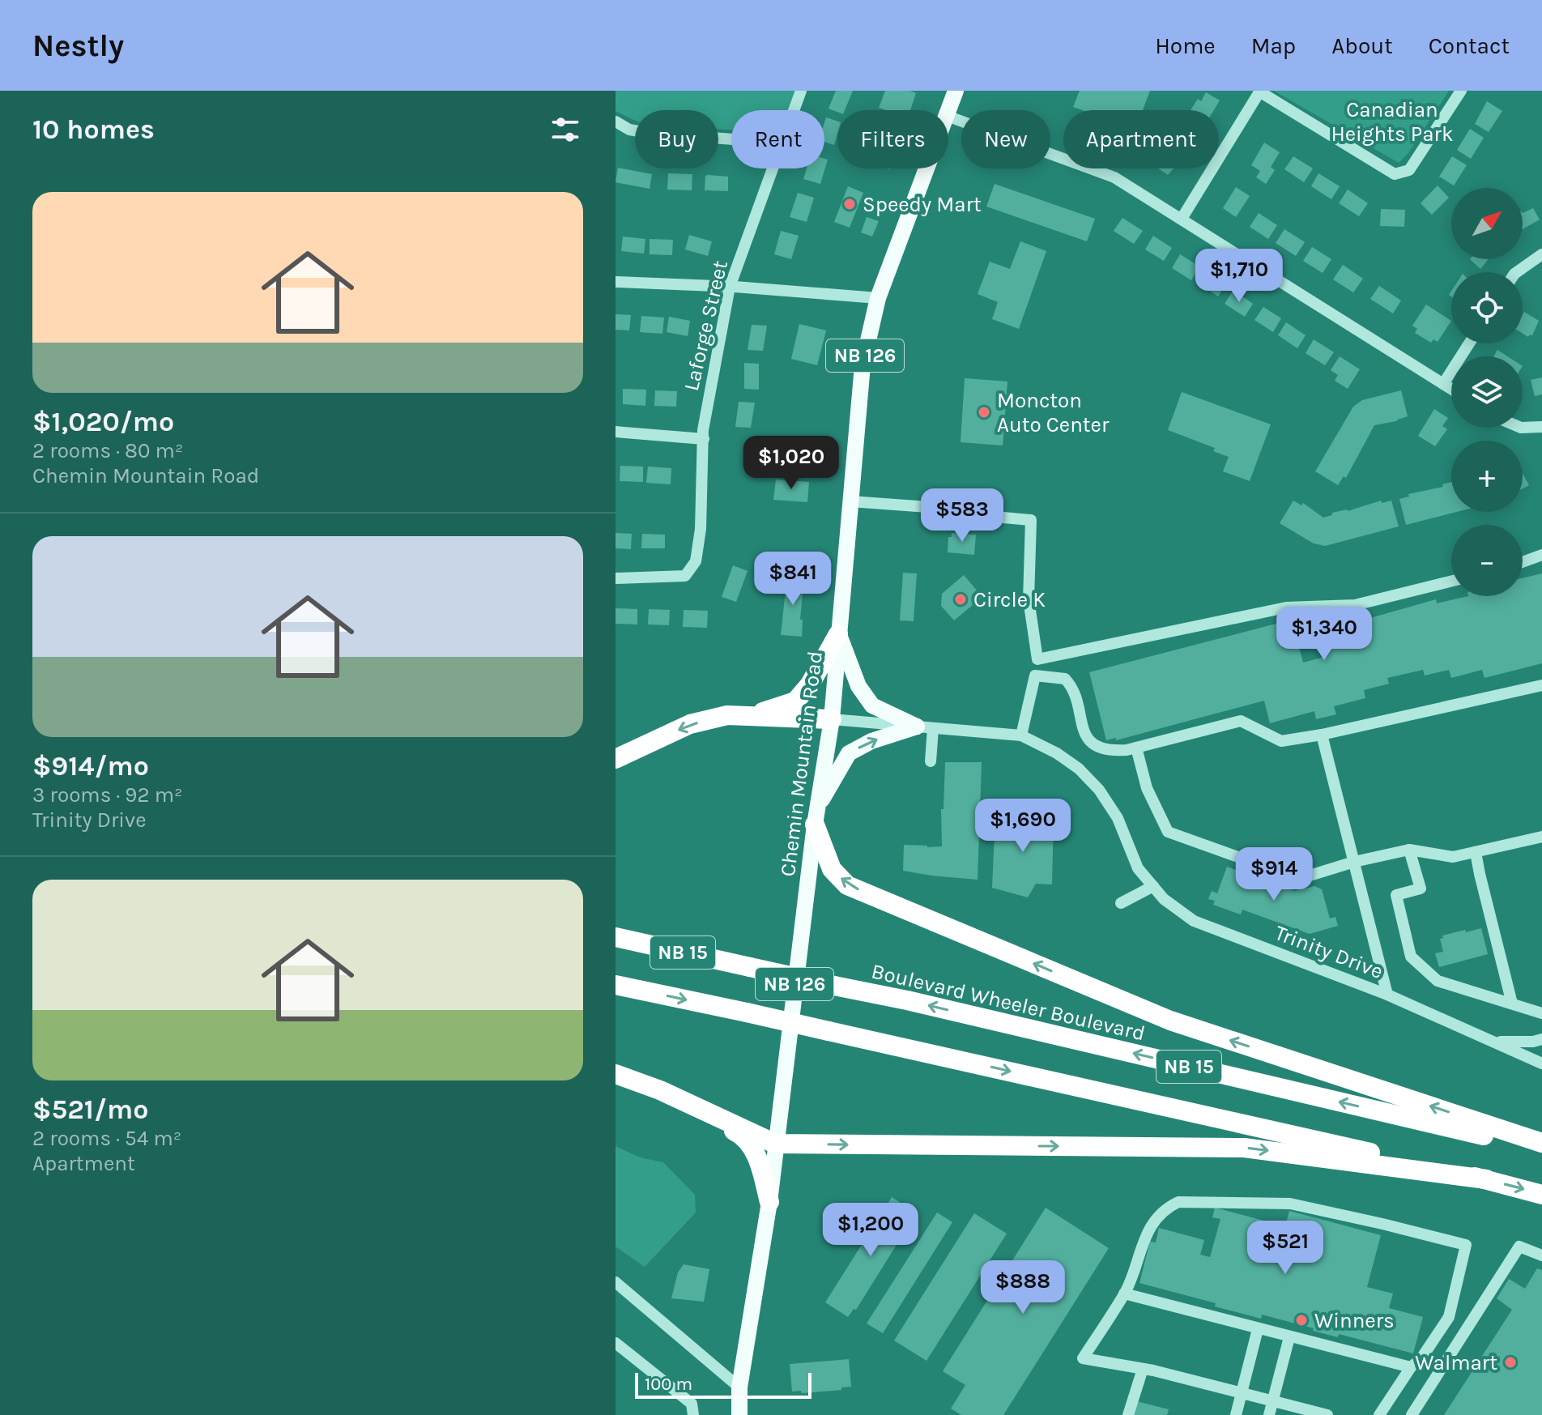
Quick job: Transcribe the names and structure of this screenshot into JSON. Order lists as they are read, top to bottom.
{
  "streets": {
    "highway": ["NB 15", "Boulevard Wheeler Boulevard"],
    "main road": ["NB 126", "Chemin Mountain Road"],
    "street": ["Laforge Street", "Trinity Drive"]
  },
  "crossings": [
    ["Chemin Mountain Road", "Trinity Drive"]
  ],
  "parks": ["Canadian Heights Park"],
  "places": [
    "Speedy Mart",
    "Moncton Auto Center",
    "Circle K",
    "Winners",
    "Walmart"
  ],
  "scale_bar": "100 m",
  "north": "top right",
  "page": {
    "header": "Nestly",
    "nav": [
      "Home",
      "Map",
      "About",
      "Contact"
    ],
    "heading": "10 homes",
    "chip": [
      "Buy",
      "Rent",
      "Filters",
      "New",
      "Apartment"
    ],
    "list": [
      {
        "name": "$1,020/mo",
        "note": "2 rooms · 80 m² · Chemin Mountain Road"
      },
      {
        "name": "$914/mo",
        "note": "3 rooms · 92 m² · Trinity Drive"
      },
      {
        "name": "$521/mo",
        "note": "2 rooms · 54 m² · Apartment"
      }
    ],
    "map_buttons": ["+", "−"],
    "price": [
      "$1,710",
      "$1,020",
      "$583",
      "$841",
      "$1,340",
      "$1,690",
      "$914",
      "$1,200",
      "$521",
      "$888"
    ],
    "scale": "100 m"
  }
}
